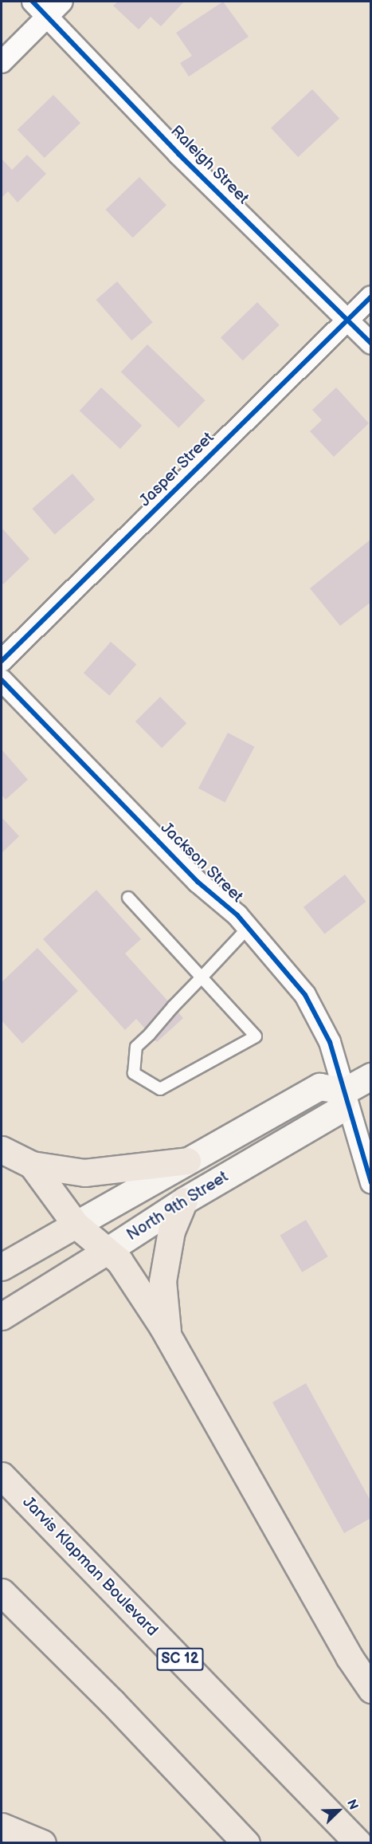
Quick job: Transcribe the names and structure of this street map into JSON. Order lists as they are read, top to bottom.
{
  "streets": {
    "main road": ["North 9th Street", "Jarvis Klapman Boulevard", "SC 12"],
    "street": ["Raleigh Street", "Jasper Street", "Jackson Street"]
  },
  "crossings": [
    ["Raleigh Street", "Jasper Street"],
    ["Jackson Street", "North 9th Street"]
  ],
  "north": "top right"
}
